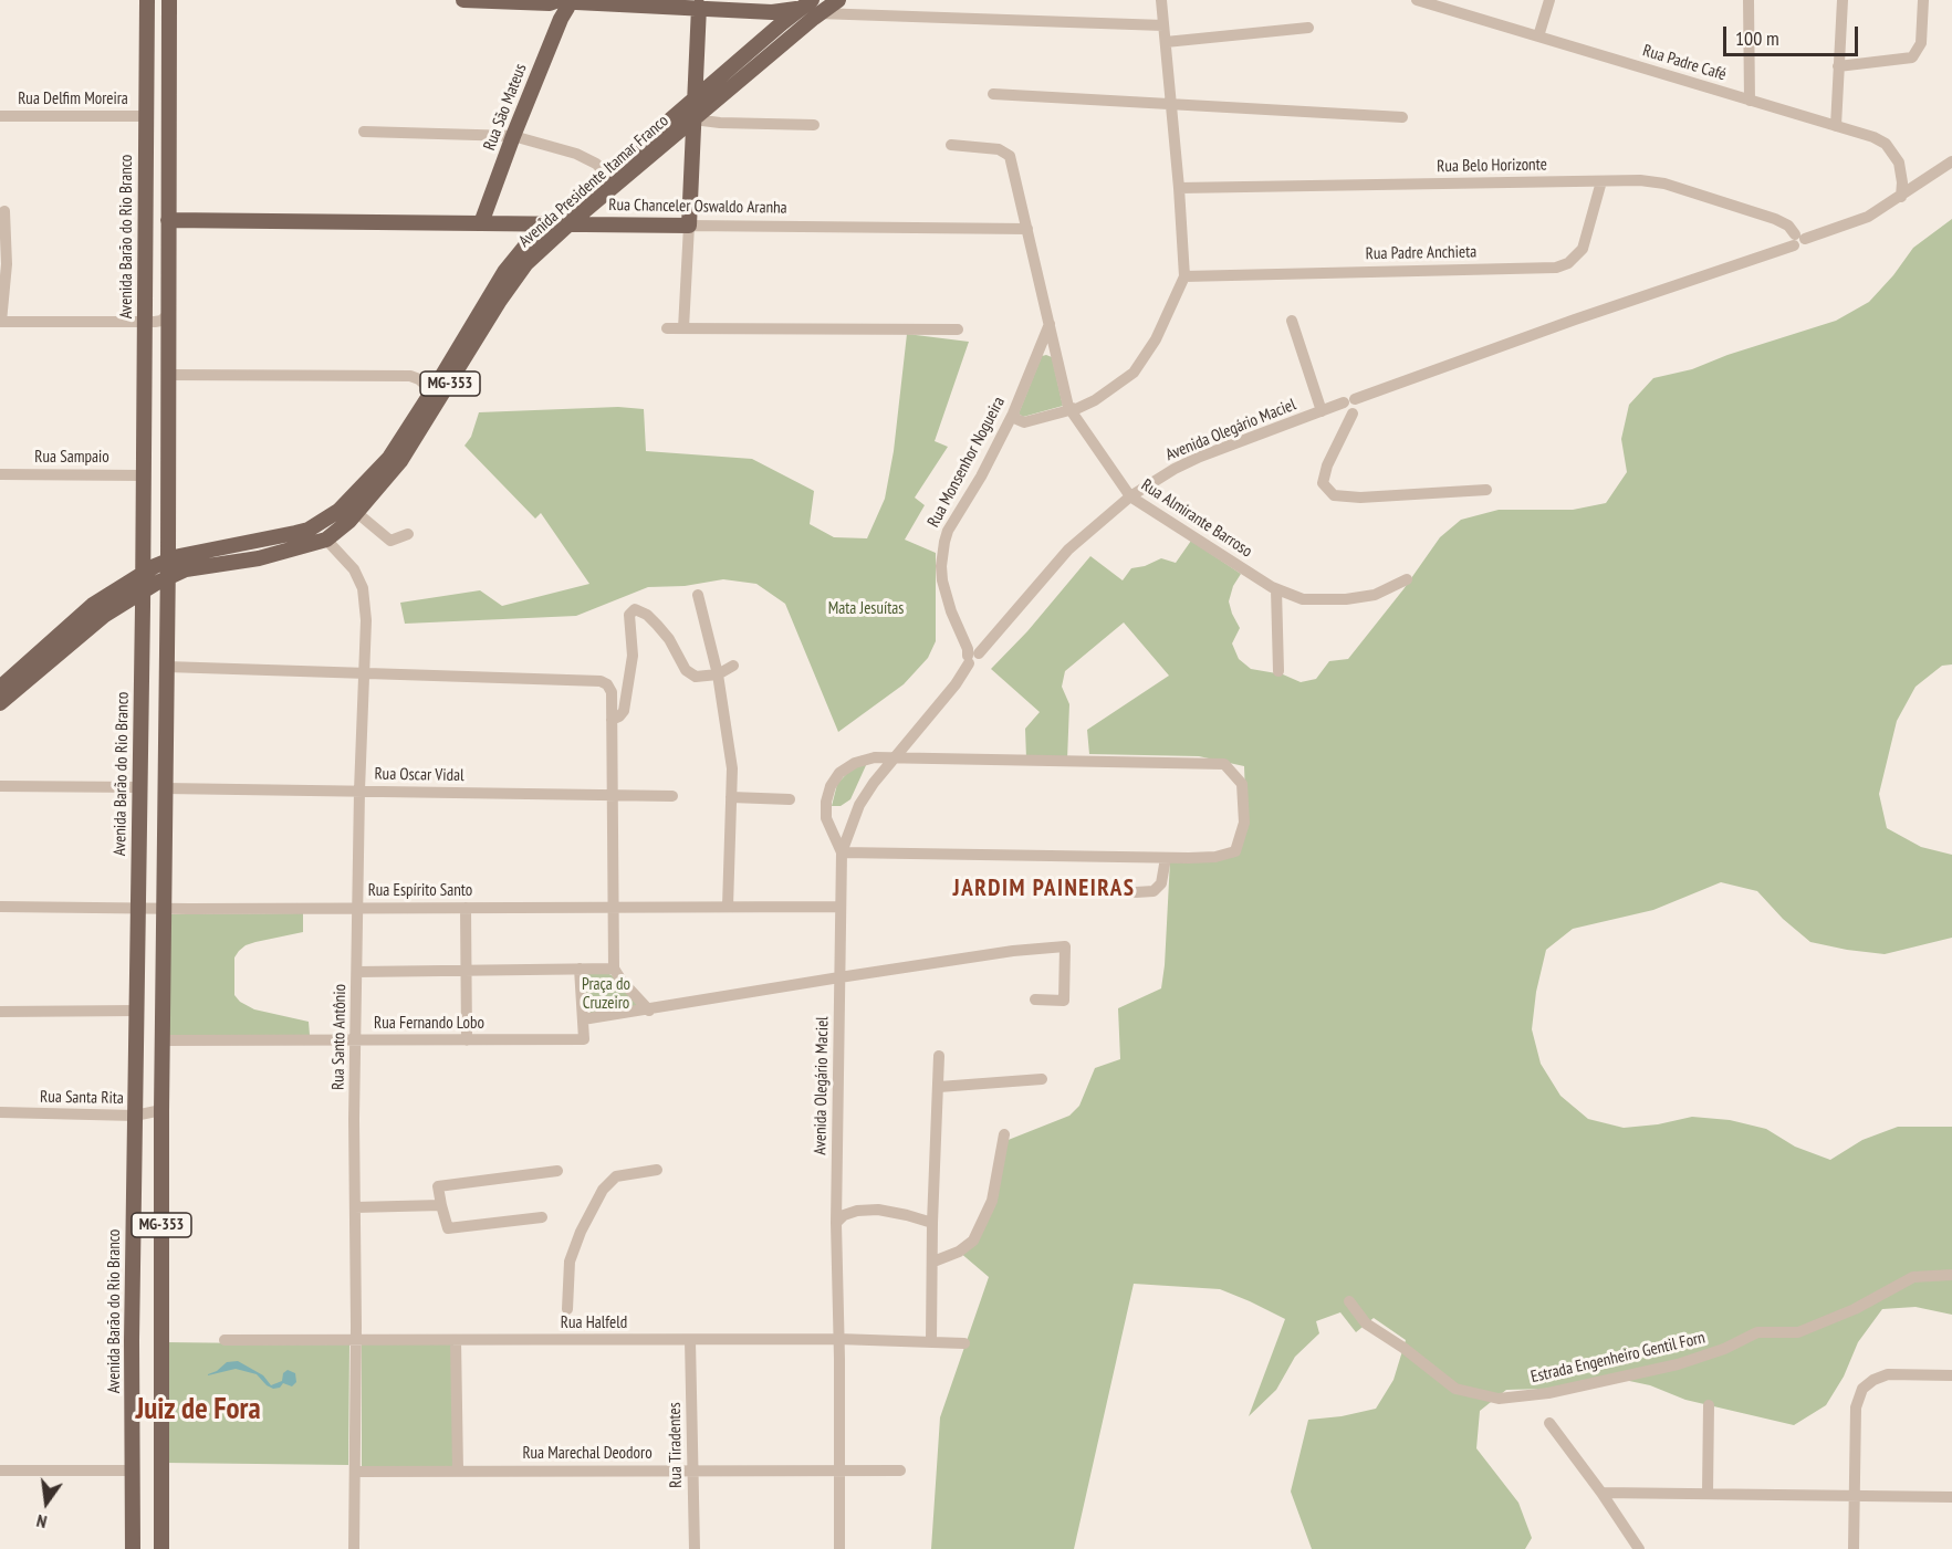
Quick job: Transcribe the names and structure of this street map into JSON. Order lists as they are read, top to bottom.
{
  "streets": {
    "main road": [
      "Rua São Mateus",
      "Avenida Presidente Itamar Franco",
      "Rua Chanceler Oswaldo Aranha",
      "Avenida Barão do Rio Branco",
      "MG-353"
    ],
    "street": [
      "Rua Padre Café",
      "Rua Delfim Moreira",
      "Rua Belo Horizonte",
      "Rua Padre Anchieta",
      "Avenida Olegário Maciel",
      "Rua Sampaio",
      "Rua Monsenhor Nogueira",
      "Rua Almirante Barroso",
      "Rua Oscar Vidal",
      "Rua Espírito Santo",
      "Rua Fernando Lobo",
      "Rua Santo Antônio",
      "Rua Santa Rita",
      "Rua Halfeld",
      "Estrada Engenheiro Gentil Forn",
      "Rua Tiradentes",
      "Rua Marechal Deodoro"
    ]
  },
  "crossings": [
    ["Rua Delfim Moreira", "Avenida Barão do Rio Branco"],
    ["Rua São Mateus", "Rua Chanceler Oswaldo Aranha"],
    ["Rua Belo Horizonte", "Rua Padre Anchieta"],
    ["Rua Belo Horizonte", "Avenida Olegário Maciel"],
    ["Avenida Presidente Itamar Franco", "Rua Chanceler Oswaldo Aranha"],
    ["Avenida Presidente Itamar Franco", "Avenida Barão do Rio Branco"],
    ["Avenida Presidente Itamar Franco", "MG-353"],
    ["Avenida Presidente Itamar Franco", "Rua Santo Antônio"],
    ["Rua Chanceler Oswaldo Aranha", "Rua Almirante Barroso"],
    ["Avenida Barão do Rio Branco", "Rua Sampaio"],
    ["Avenida Barão do Rio Branco", "Rua Espírito Santo"],
    ["Avenida Barão do Rio Branco", "Rua Santa Rita"],
    ["MG-353", "Rua Oscar Vidal"],
    ["MG-353", "Rua Espírito Santo"],
    ["MG-353", "Rua Fernando Lobo"],
    ["MG-353", "Rua Santa Rita"],
    ["Avenida Olegário Maciel", "Rua Monsenhor Nogueira"],
    ["Avenida Olegário Maciel", "Rua Almirante Barroso"],
    ["Avenida Olegário Maciel", "Rua Espírito Santo"],
    ["Avenida Olegário Maciel", "Rua Halfeld"],
    ["Avenida Olegário Maciel", "Rua Marechal Deodoro"],
    ["Rua Monsenhor Nogueira", "Rua Almirante Barroso"],
    ["Rua Oscar Vidal", "Rua Santo Antônio"],
    ["Rua Espírito Santo", "Rua Santo Antônio"],
    ["Rua Fernando Lobo", "Rua Santo Antônio"],
    ["Rua Santo Antônio", "Rua Halfeld"],
    ["Rua Santo Antônio", "Rua Marechal Deodoro"],
    ["Rua Halfeld", "Rua Tiradentes"],
    ["Rua Tiradentes", "Rua Marechal Deodoro"]
  ],
  "districts": ["JARDIM PAINEIRAS", "Juiz de Fora"],
  "parks": ["Mata Jesuítas", "Praça do Cruzeiro"],
  "scale_bar": "100 m",
  "north": "bottom"
}
